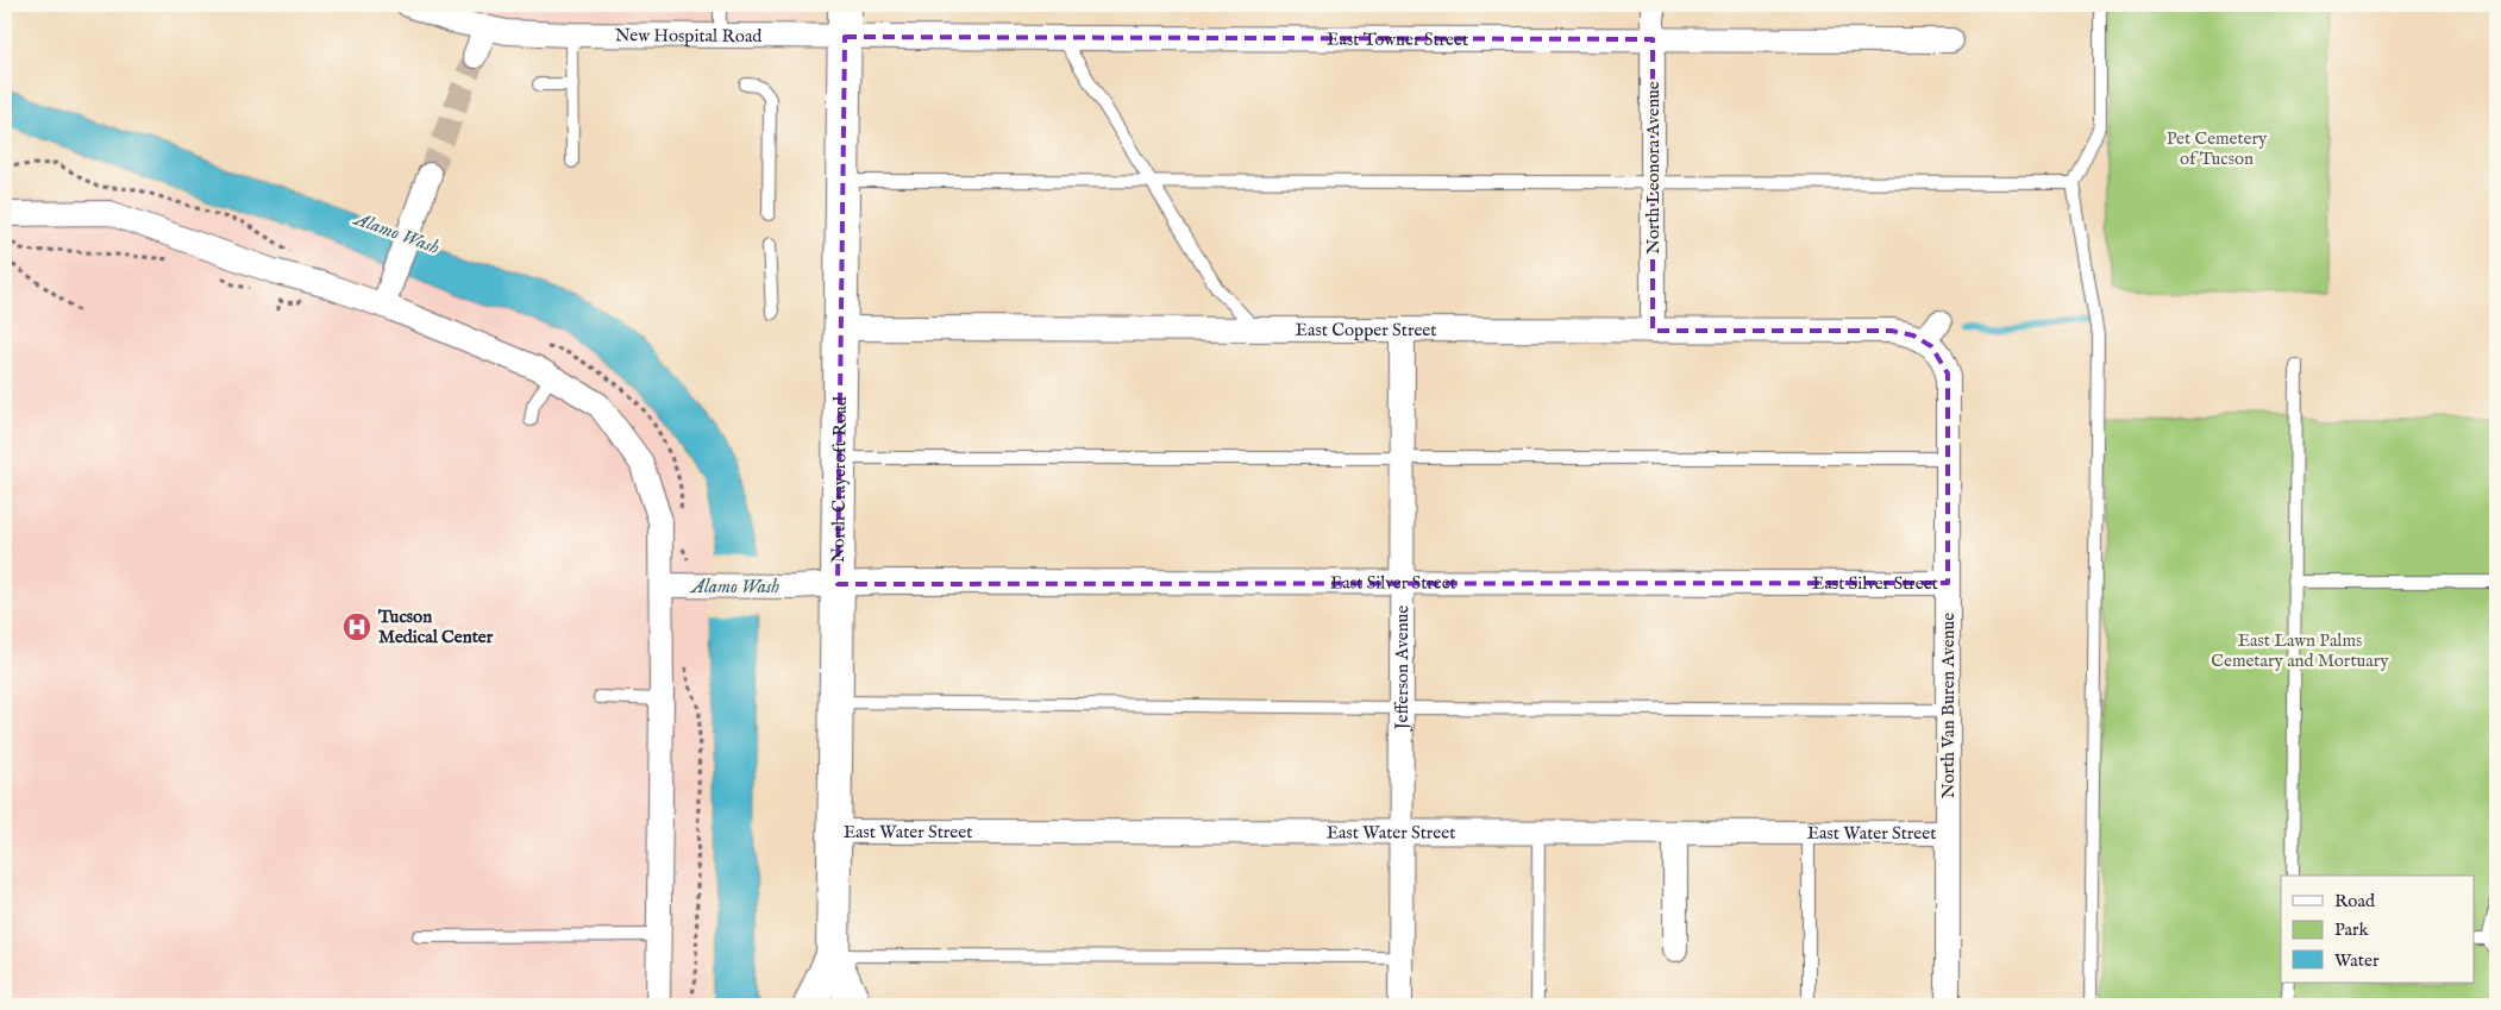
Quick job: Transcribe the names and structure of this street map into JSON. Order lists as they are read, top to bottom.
{
  "streets": {
    "main road": ["North Craycroft Road"],
    "street": [
      "New Hospital Road",
      "East Towner Street",
      "North Leonora Avenue",
      "East Copper Street",
      "East Silver Street",
      "Jefferson Avenue",
      "North Van Buren Avenue",
      "East Water Street"
    ]
  },
  "crossings": [
    ["New Hospital Road", "East Towner Street"],
    ["New Hospital Road", "North Craycroft Road"],
    ["East Towner Street", "North Leonora Avenue"],
    ["East Towner Street", "North Craycroft Road"],
    ["North Leonora Avenue", "East Copper Street"],
    ["East Copper Street", "North Craycroft Road"],
    ["East Copper Street", "Jefferson Avenue"],
    ["East Copper Street", "North Van Buren Avenue"],
    ["North Craycroft Road", "East Silver Street"],
    ["North Craycroft Road", "East Water Street"],
    ["East Silver Street", "Jefferson Avenue"],
    ["East Silver Street", "North Van Buren Avenue"],
    ["Jefferson Avenue", "East Water Street"],
    ["North Van Buren Avenue", "East Water Street"]
  ],
  "water": ["Alamo Wash"],
  "parks": ["Pet Cemetery of Tucson", "East Lawn Palms Cemetary and Mortuary"],
  "places": {
    "hospital": ["Tucson Medical Center"]
  },
  "legend": ["Road", "Park", "Water"]
}
